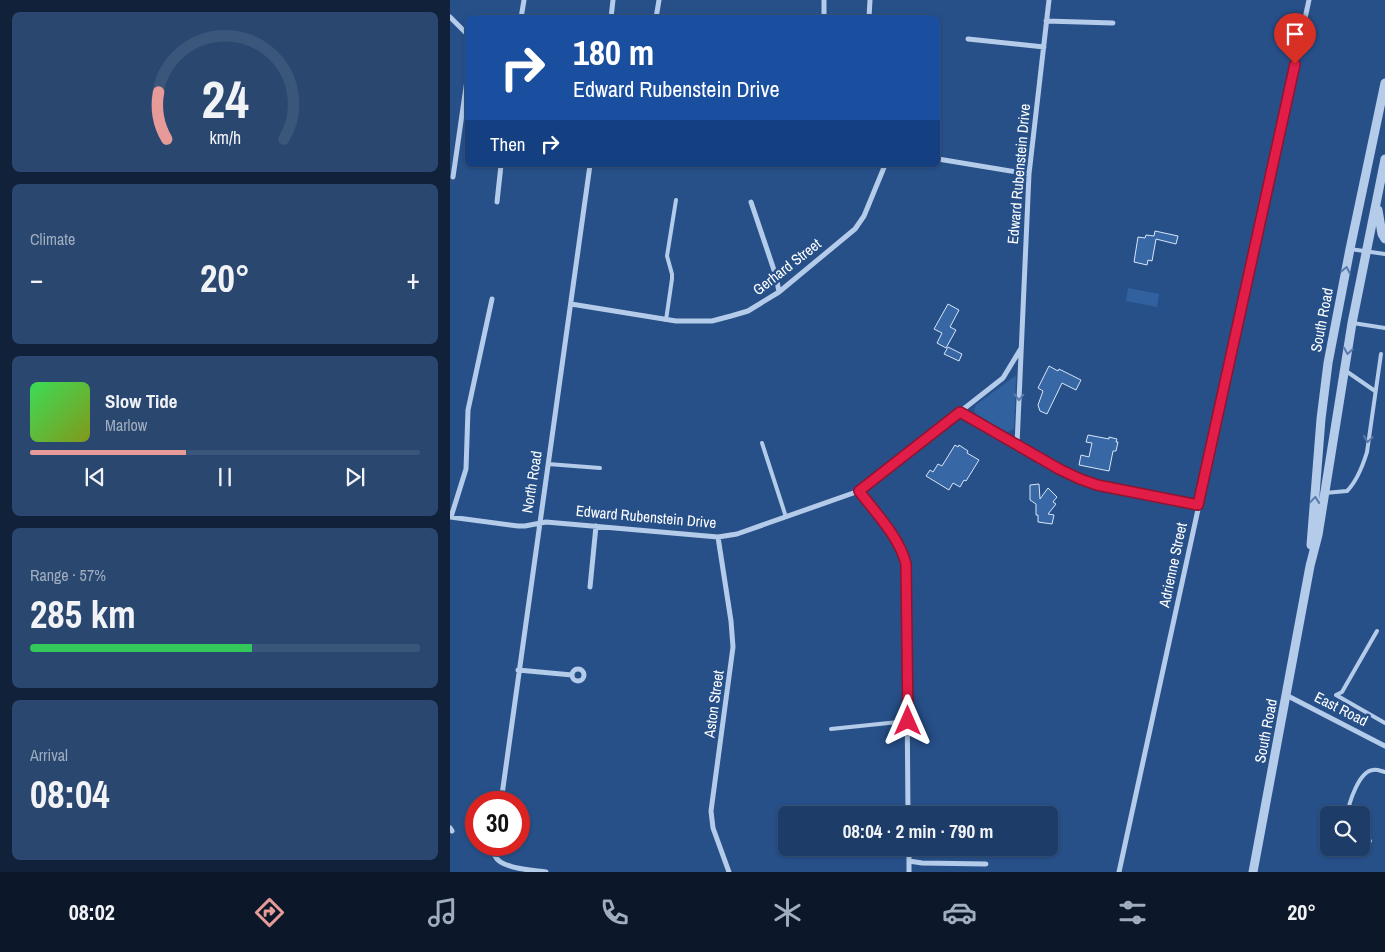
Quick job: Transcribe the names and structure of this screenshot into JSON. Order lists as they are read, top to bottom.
{
  "streets": {
    "street": [
      "Edward Rubenstein Drive",
      "Gerhard Street",
      "South Road",
      "North Road",
      "Adrienne Street",
      "Aston Street",
      "East Road"
    ]
  },
  "crossings": [
    ["Edward Rubenstein Drive", "North Road"],
    ["Edward Rubenstein Drive", "Aston Street"],
    ["Gerhard Street", "North Road"],
    ["South Road", "East Road"]
  ],
  "page": {
    "turn": ["180 m", "Edward Rubenstein Drive"],
    "then": "Then",
    "tile": [
      "Climate",
      ["Range · 57%", "285 km"],
      ["Arrival", "08:04"]
    ],
    "heat": ["−", "20°", "+"],
    "song": ["Slow Tide", "Marlow"],
    "limit": "30",
    "trip": "08:04 · 2 min · 790 m",
    "tabs": ["08:02", "20°"],
    "gauge": ["24", "km/h"]
  }
}
